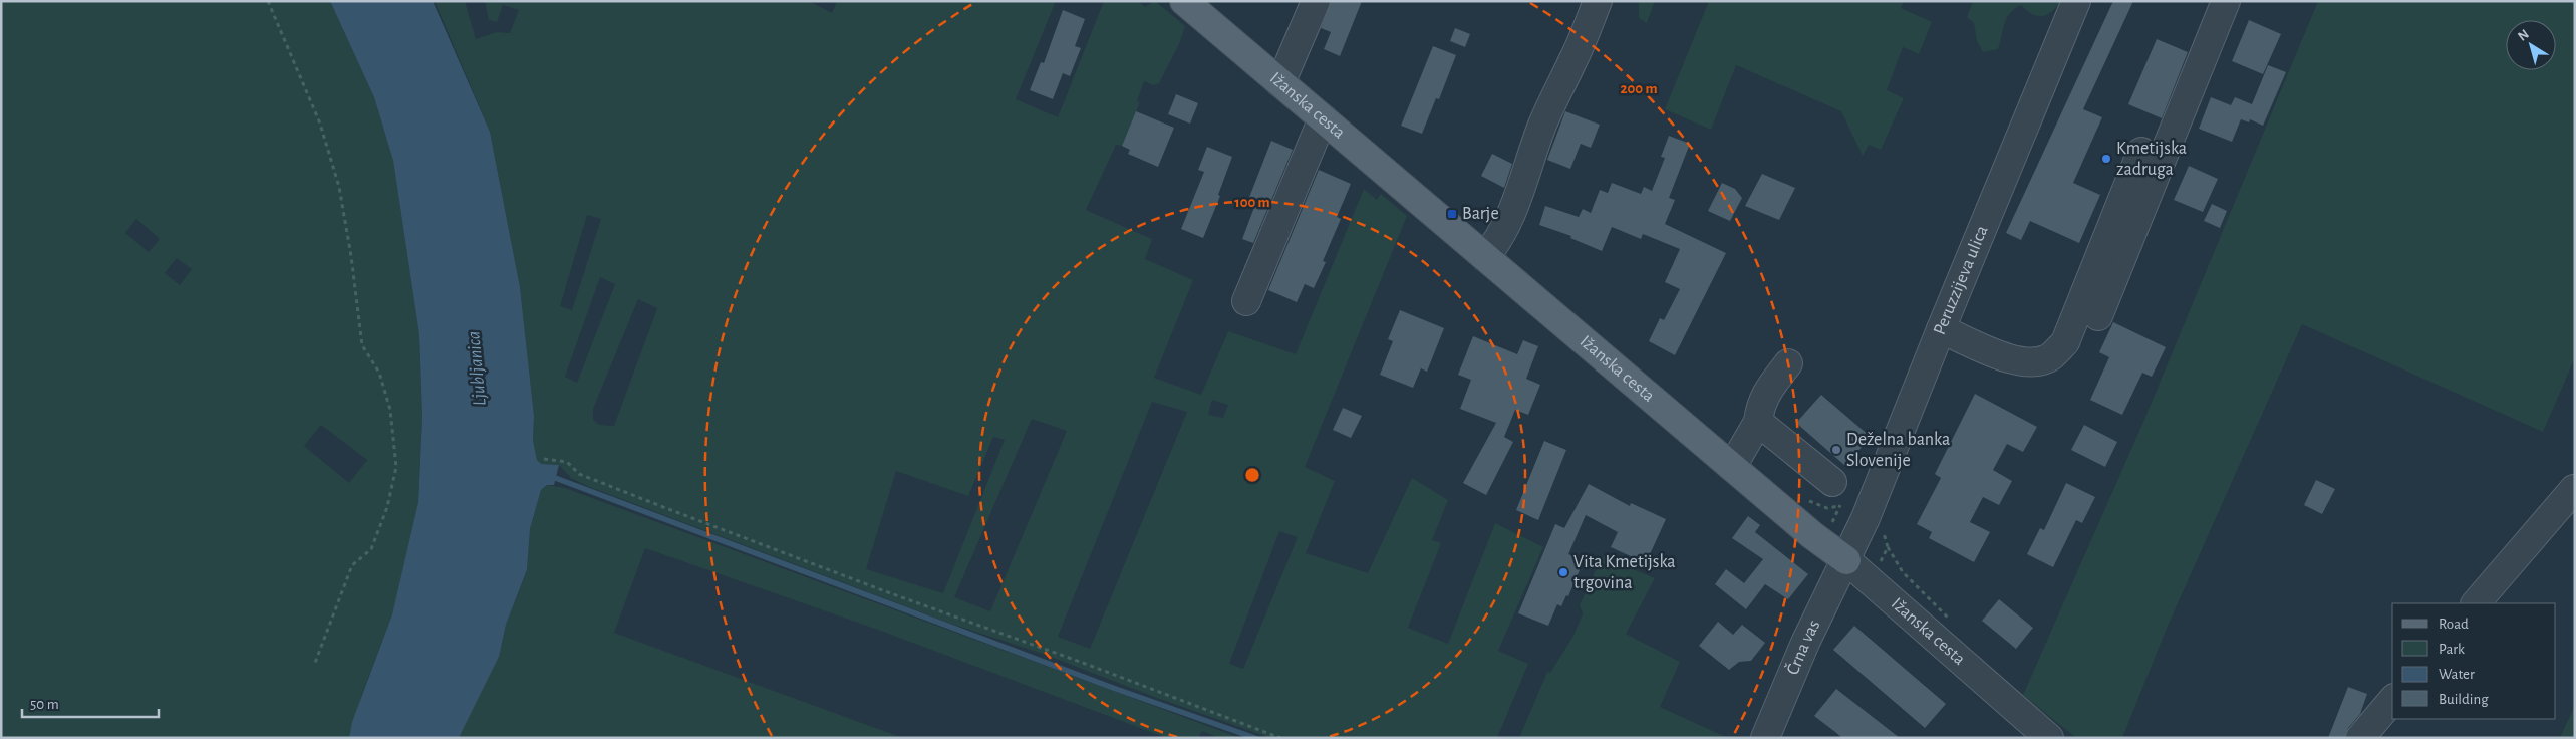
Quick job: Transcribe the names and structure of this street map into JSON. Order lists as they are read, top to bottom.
{
  "streets": {
    "main road": ["Ižanska cesta"],
    "street": ["Peruzzijeva ulica", "Črna vas"]
  },
  "crossings": [
    ["Ižanska cesta", "Peruzzijeva ulica"],
    ["Ižanska cesta", "Črna vas"],
    ["Peruzzijeva ulica", "Črna vas"]
  ],
  "water": ["Ljubljanica"],
  "places": {
    "other": ["Kmetijska zadruga", "Deželna banka Slovenije", "Vita Kmetijska trgovina"],
    "transit": ["Barje"]
  },
  "legend": [
    "Road",
    "Park",
    "Water",
    "Building"
  ],
  "scale_bar": "50 m",
  "north": "top left",
  "rings": ["200 m", "100 m"]
}
